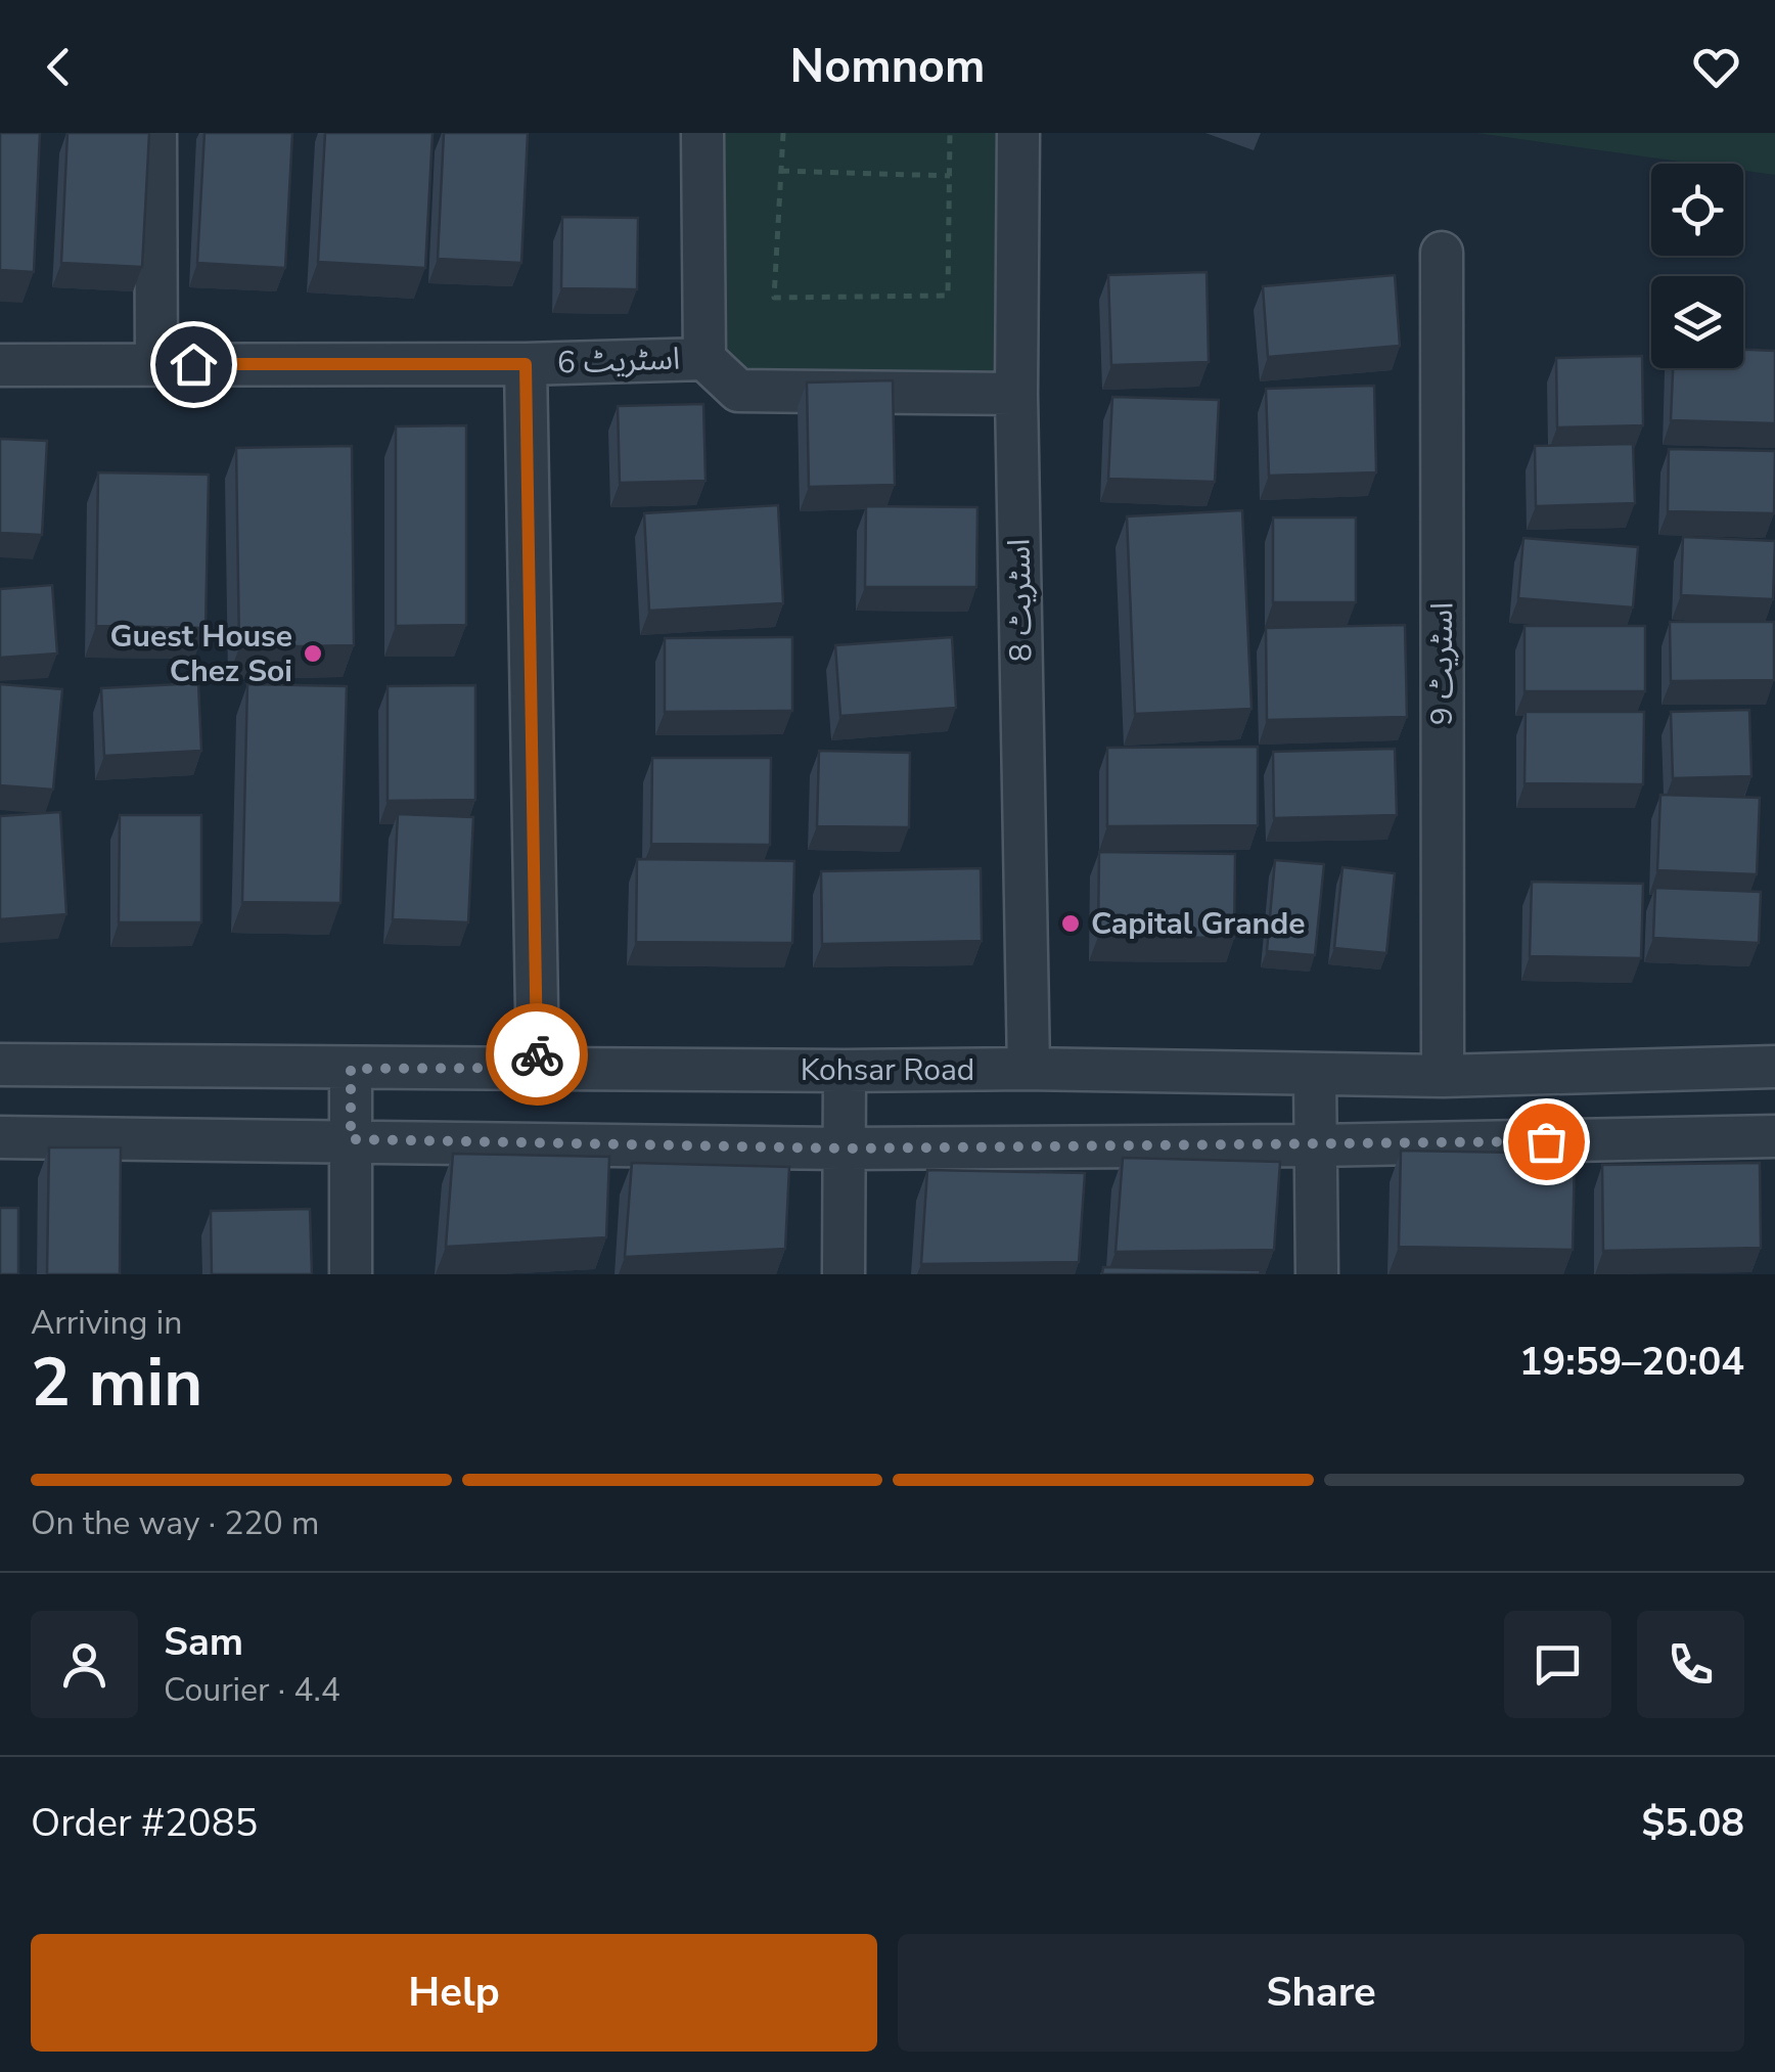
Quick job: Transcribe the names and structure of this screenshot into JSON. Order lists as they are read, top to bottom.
{
  "streets": {
    "street": [
      "اسٹریٹ 6",
      "اسٹریٹ 8",
      "اسٹریٹ 9",
      "Kohsar Road"
    ]
  },
  "crossings": [
    ["اسٹریٹ 8", "Kohsar Road"],
    ["اسٹریٹ 9", "Kohsar Road"]
  ],
  "places": ["Guest House Chez Soi", "Capital Grande"],
  "page": {
    "header": "Nomnom",
    "heading": ["2 min", "Arriving in", "19:59–20:04"],
    "panel": [
      "Sam",
      "Courier · 4.4",
      "Order #2085",
      "$5.08"
    ],
    "bar": "On the way · 220 m",
    "buttons": ["Help", "Share"]
  }
}
